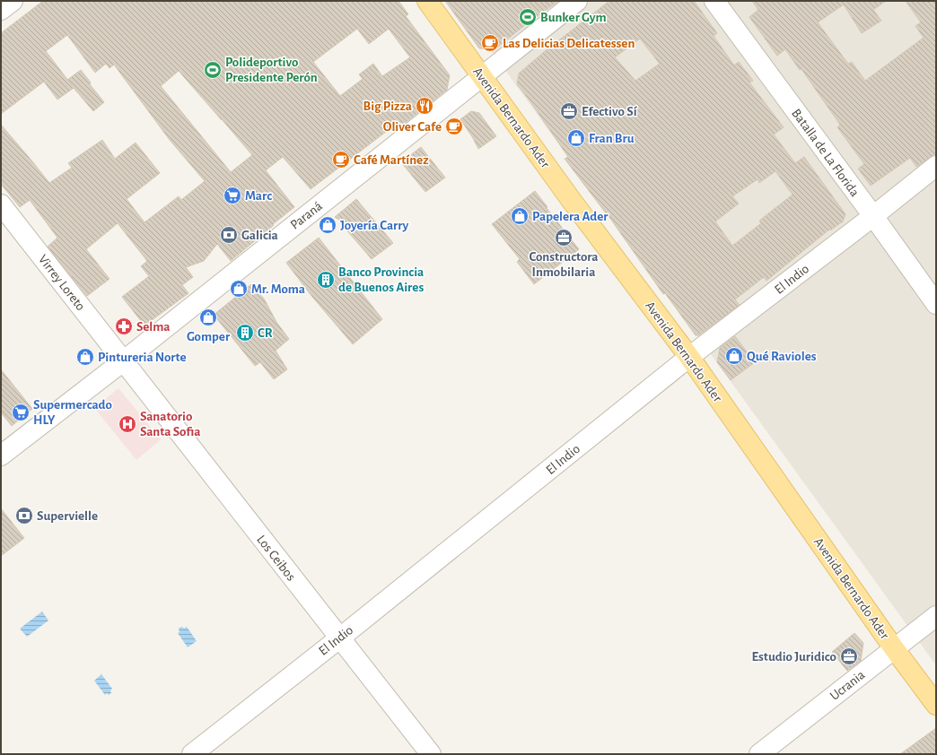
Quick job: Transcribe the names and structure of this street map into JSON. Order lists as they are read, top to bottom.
{
  "streets": {
    "main road": ["Avenida Bernardo Ader"],
    "street": [
      "Batalla de La Florida",
      "Paraná",
      "El Indio",
      "Virrey Loreto",
      "Los Ceibos",
      "Ucrania"
    ]
  },
  "crossings": [
    ["Avenida Bernardo Ader", "Paraná"],
    ["Avenida Bernardo Ader", "El Indio"],
    ["Avenida Bernardo Ader", "Ucrania"],
    ["Batalla de La Florida", "El Indio"],
    ["Paraná", "Virrey Loreto"],
    ["Paraná", "Los Ceibos"],
    ["El Indio", "Los Ceibos"],
    ["Virrey Loreto", "Los Ceibos"]
  ],
  "places": {
    "sports": ["Bunker Gym", "Polideportivo Presidente Perón"],
    "cafe": ["Las Delicias Delicatessen", "Oliver Cafe", "Café Martínez"],
    "restaurant": ["Big Pizza"],
    "office": ["Efectivo Sí", "Constructora Inmobilaria", "Estudio Juridico"],
    "shop": [
      "Fran Bru",
      "Papelera Ader",
      "Joyería Carry",
      "Mr. Moma",
      "Gomper",
      "Qué Ravioles",
      "Pintureria Norte"
    ],
    "supermarket": ["Marc", "Supermercado HLY"],
    "bank": ["Galicia", "Supervielle"],
    "building": ["Banco Provincia de Buenos Aires", "CR"],
    "pharmacy": ["Selma"],
    "hospital": ["Sanatorio Santa Sofia"]
  }
}
